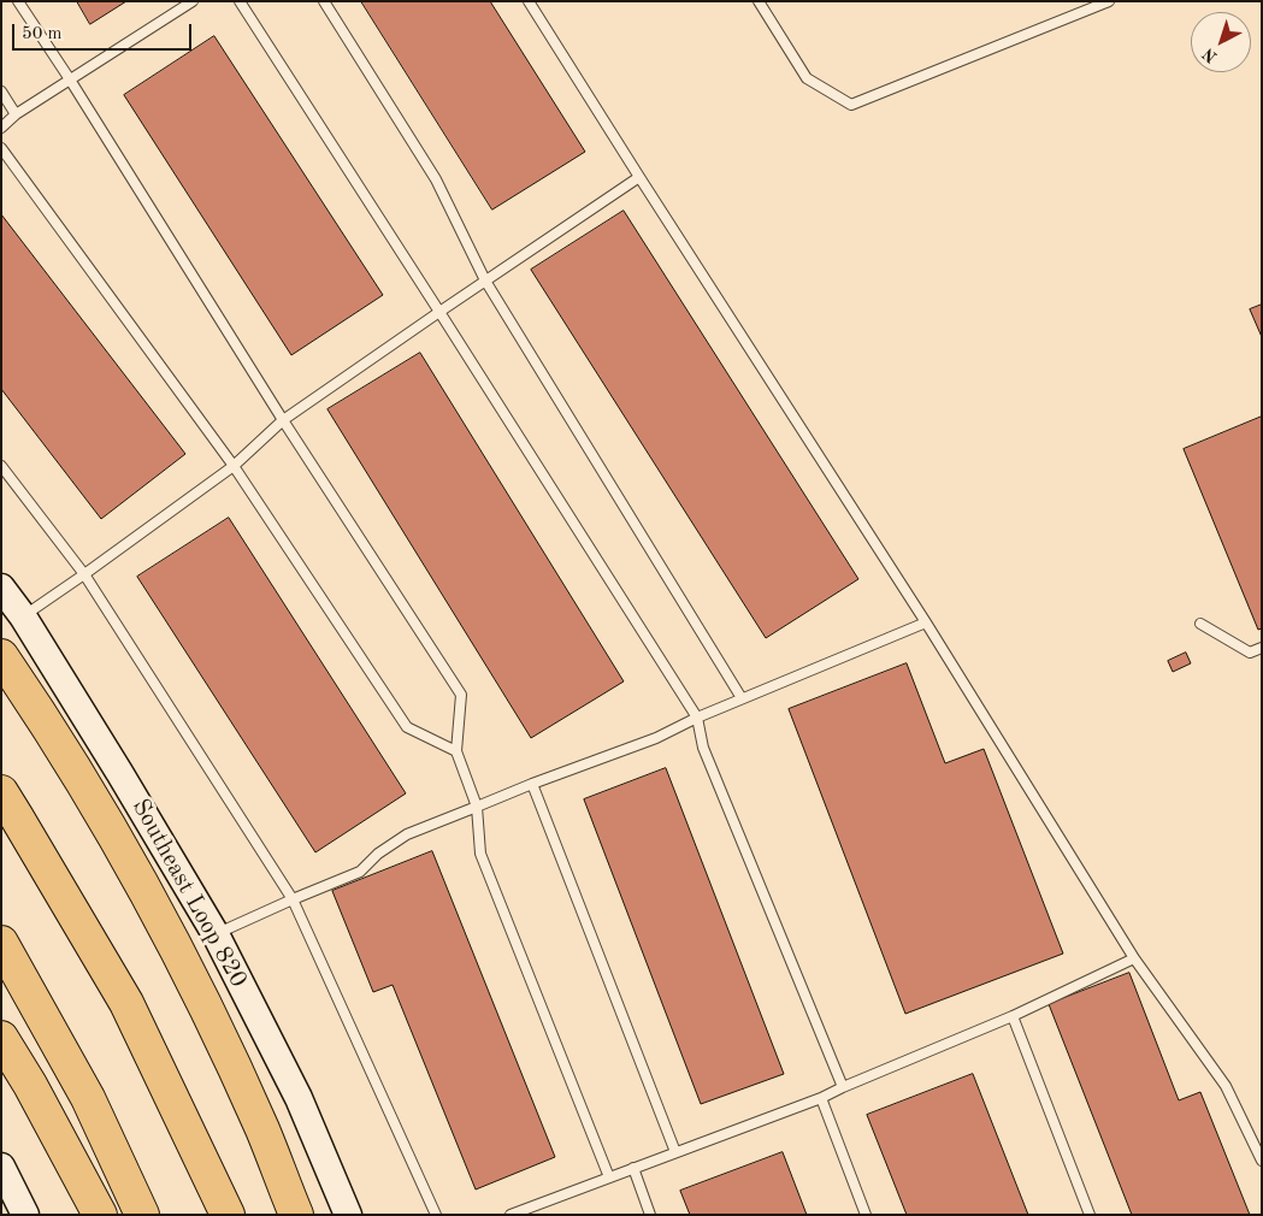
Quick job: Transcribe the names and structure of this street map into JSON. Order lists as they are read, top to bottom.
{
  "streets": {
    "main road": ["Southeast Loop 820"]
  },
  "scale_bar": "50 m",
  "north": "bottom left"
}
